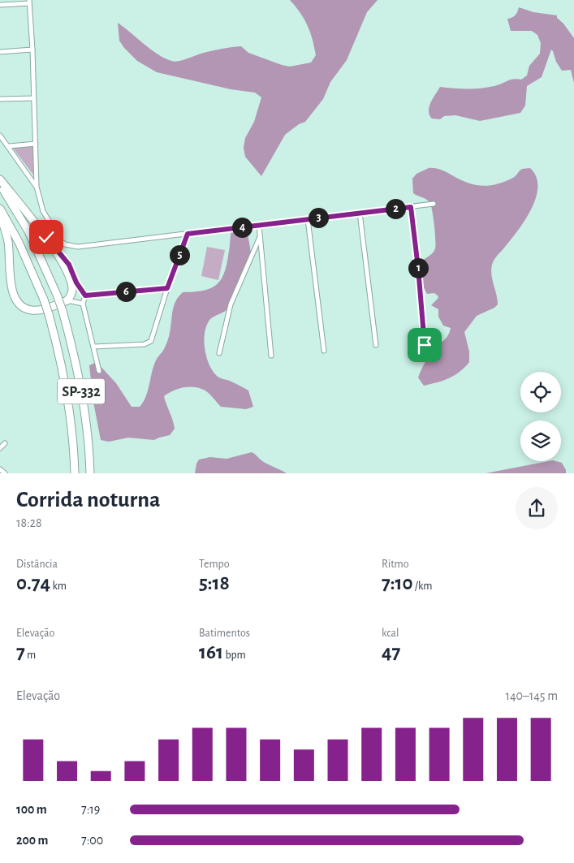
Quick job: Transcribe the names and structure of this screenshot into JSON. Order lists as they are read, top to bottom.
{
  "streets": {
    "highway": ["SP-332"]
  },
  "page": {
    "pins": [
      "2",
      "3",
      "4",
      "5",
      "1",
      "6"
    ],
    "heading": ["Corrida noturna", "18:28"],
    "stats": [
      ["Distância", "0.74 km"],
      ["Tempo", "5:18"],
      ["Ritmo", "7:10 /km"],
      ["Elevação", "7 m"],
      ["Batimentos", "161 bpm"],
      ["kcal", "47"]
    ],
    "chart": ["Elevação", "140–145 m"],
    "list": [
      {
        "name": "100 m",
        "note": "7:19"
      },
      {
        "name": "200 m",
        "note": "7:00"
      }
    ]
  }
}
